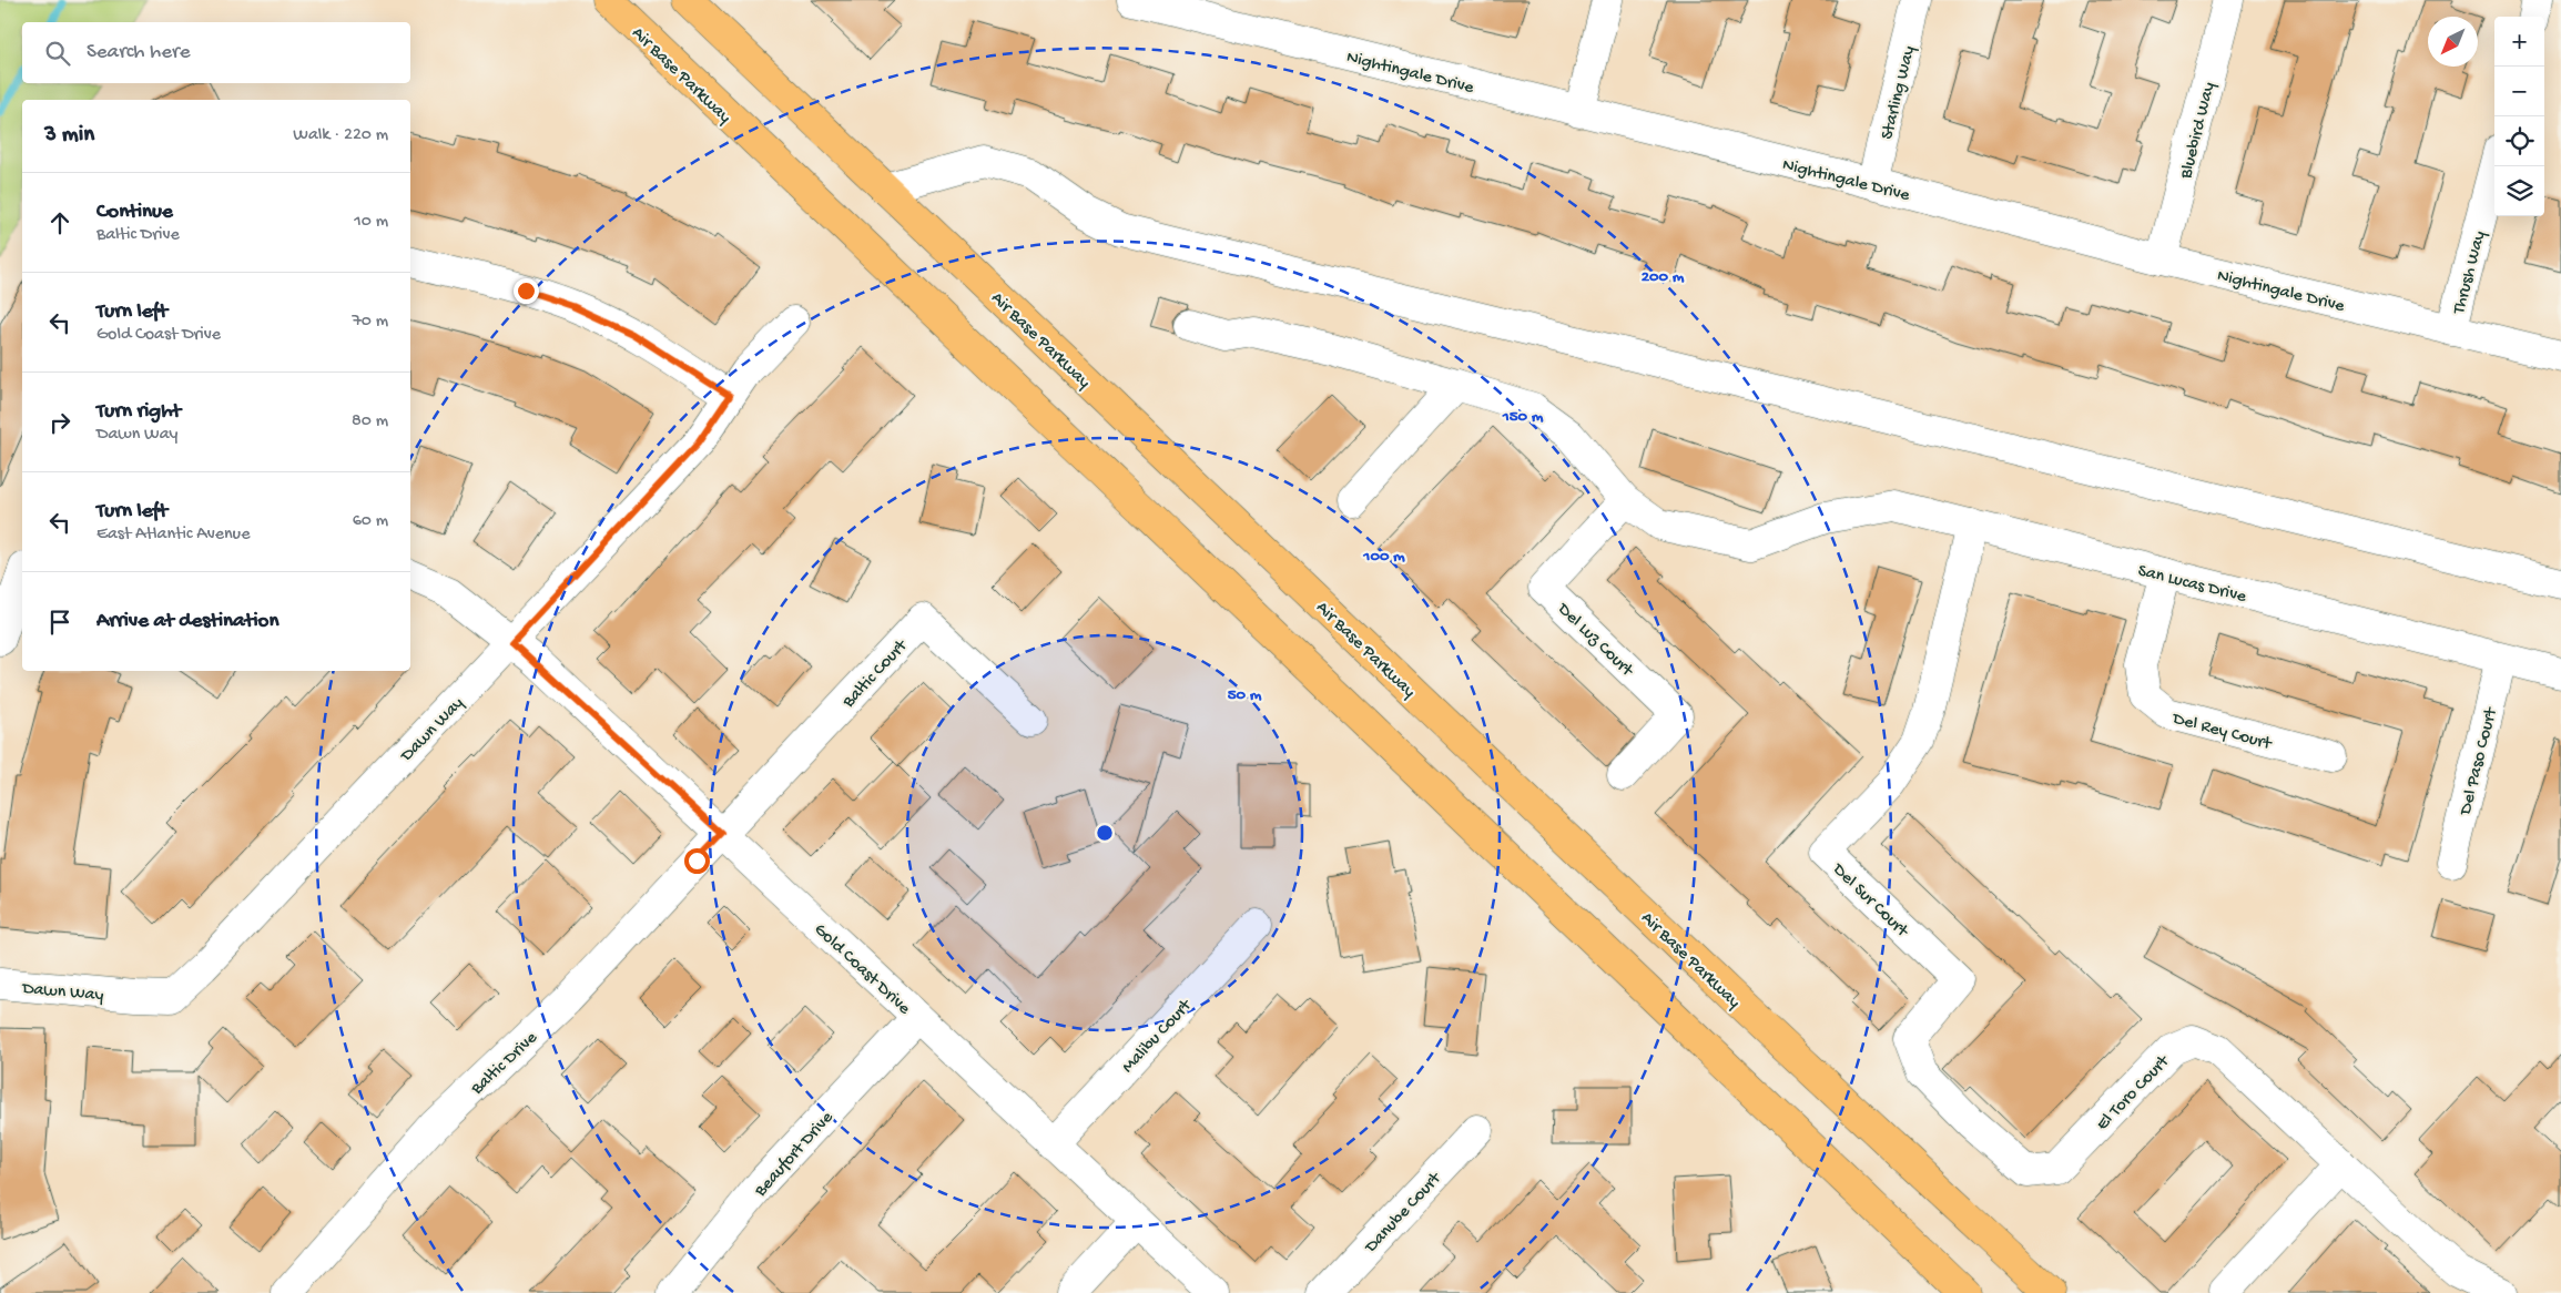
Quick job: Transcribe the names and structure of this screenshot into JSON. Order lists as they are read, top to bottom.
{
  "streets": {
    "main road": ["Air Base Parkway"],
    "street": [
      "Nightingale Drive",
      "Starling Way",
      "Bluebird Way",
      "Thrush Way",
      "San Lucas Drive",
      "Del Luz Court",
      "Baltic Court",
      "Dawn Way",
      "Del Rey Court",
      "Del Paso Court",
      "Del Sur Court",
      "Gold Coast Drive",
      "Malibu Court",
      "Baltic Drive",
      "El Toro Court",
      "Beaufort Drive",
      "Danube Court"
    ]
  },
  "crossings": [
    ["Nightingale Drive", "Starling Way"],
    ["Nightingale Drive", "Bluebird Way"],
    ["Nightingale Drive", "Thrush Way"],
    ["San Lucas Drive", "Del Luz Court"],
    ["San Lucas Drive", "Del Rey Court"],
    ["San Lucas Drive", "Del Paso Court"],
    ["San Lucas Drive", "Del Sur Court"],
    ["Baltic Court", "Gold Coast Drive"],
    ["Baltic Court", "Baltic Drive"],
    ["Dawn Way", "Gold Coast Drive"],
    ["Del Sur Court", "El Toro Court"],
    ["Gold Coast Drive", "Malibu Court"],
    ["Gold Coast Drive", "Baltic Drive"],
    ["Gold Coast Drive", "Beaufort Drive"]
  ],
  "north": "bottom left",
  "page": {
    "map_buttons": ["+", "−"],
    "search": "Search here",
    "heading": ["3 min", "Walk · 220 m"],
    "list": [
      ["Continue", "Baltic Drive", "10 m"],
      ["Turn left", "Gold Coast Drive", "70 m"],
      ["Turn right", "Dawn Way", "80 m"],
      ["Turn left", "East Atlantic Avenue", "60 m"],
      "Arrive at destination"
    ]
  },
  "rings": [
    "200 m",
    "150 m",
    "100 m",
    "50 m"
  ]
}
